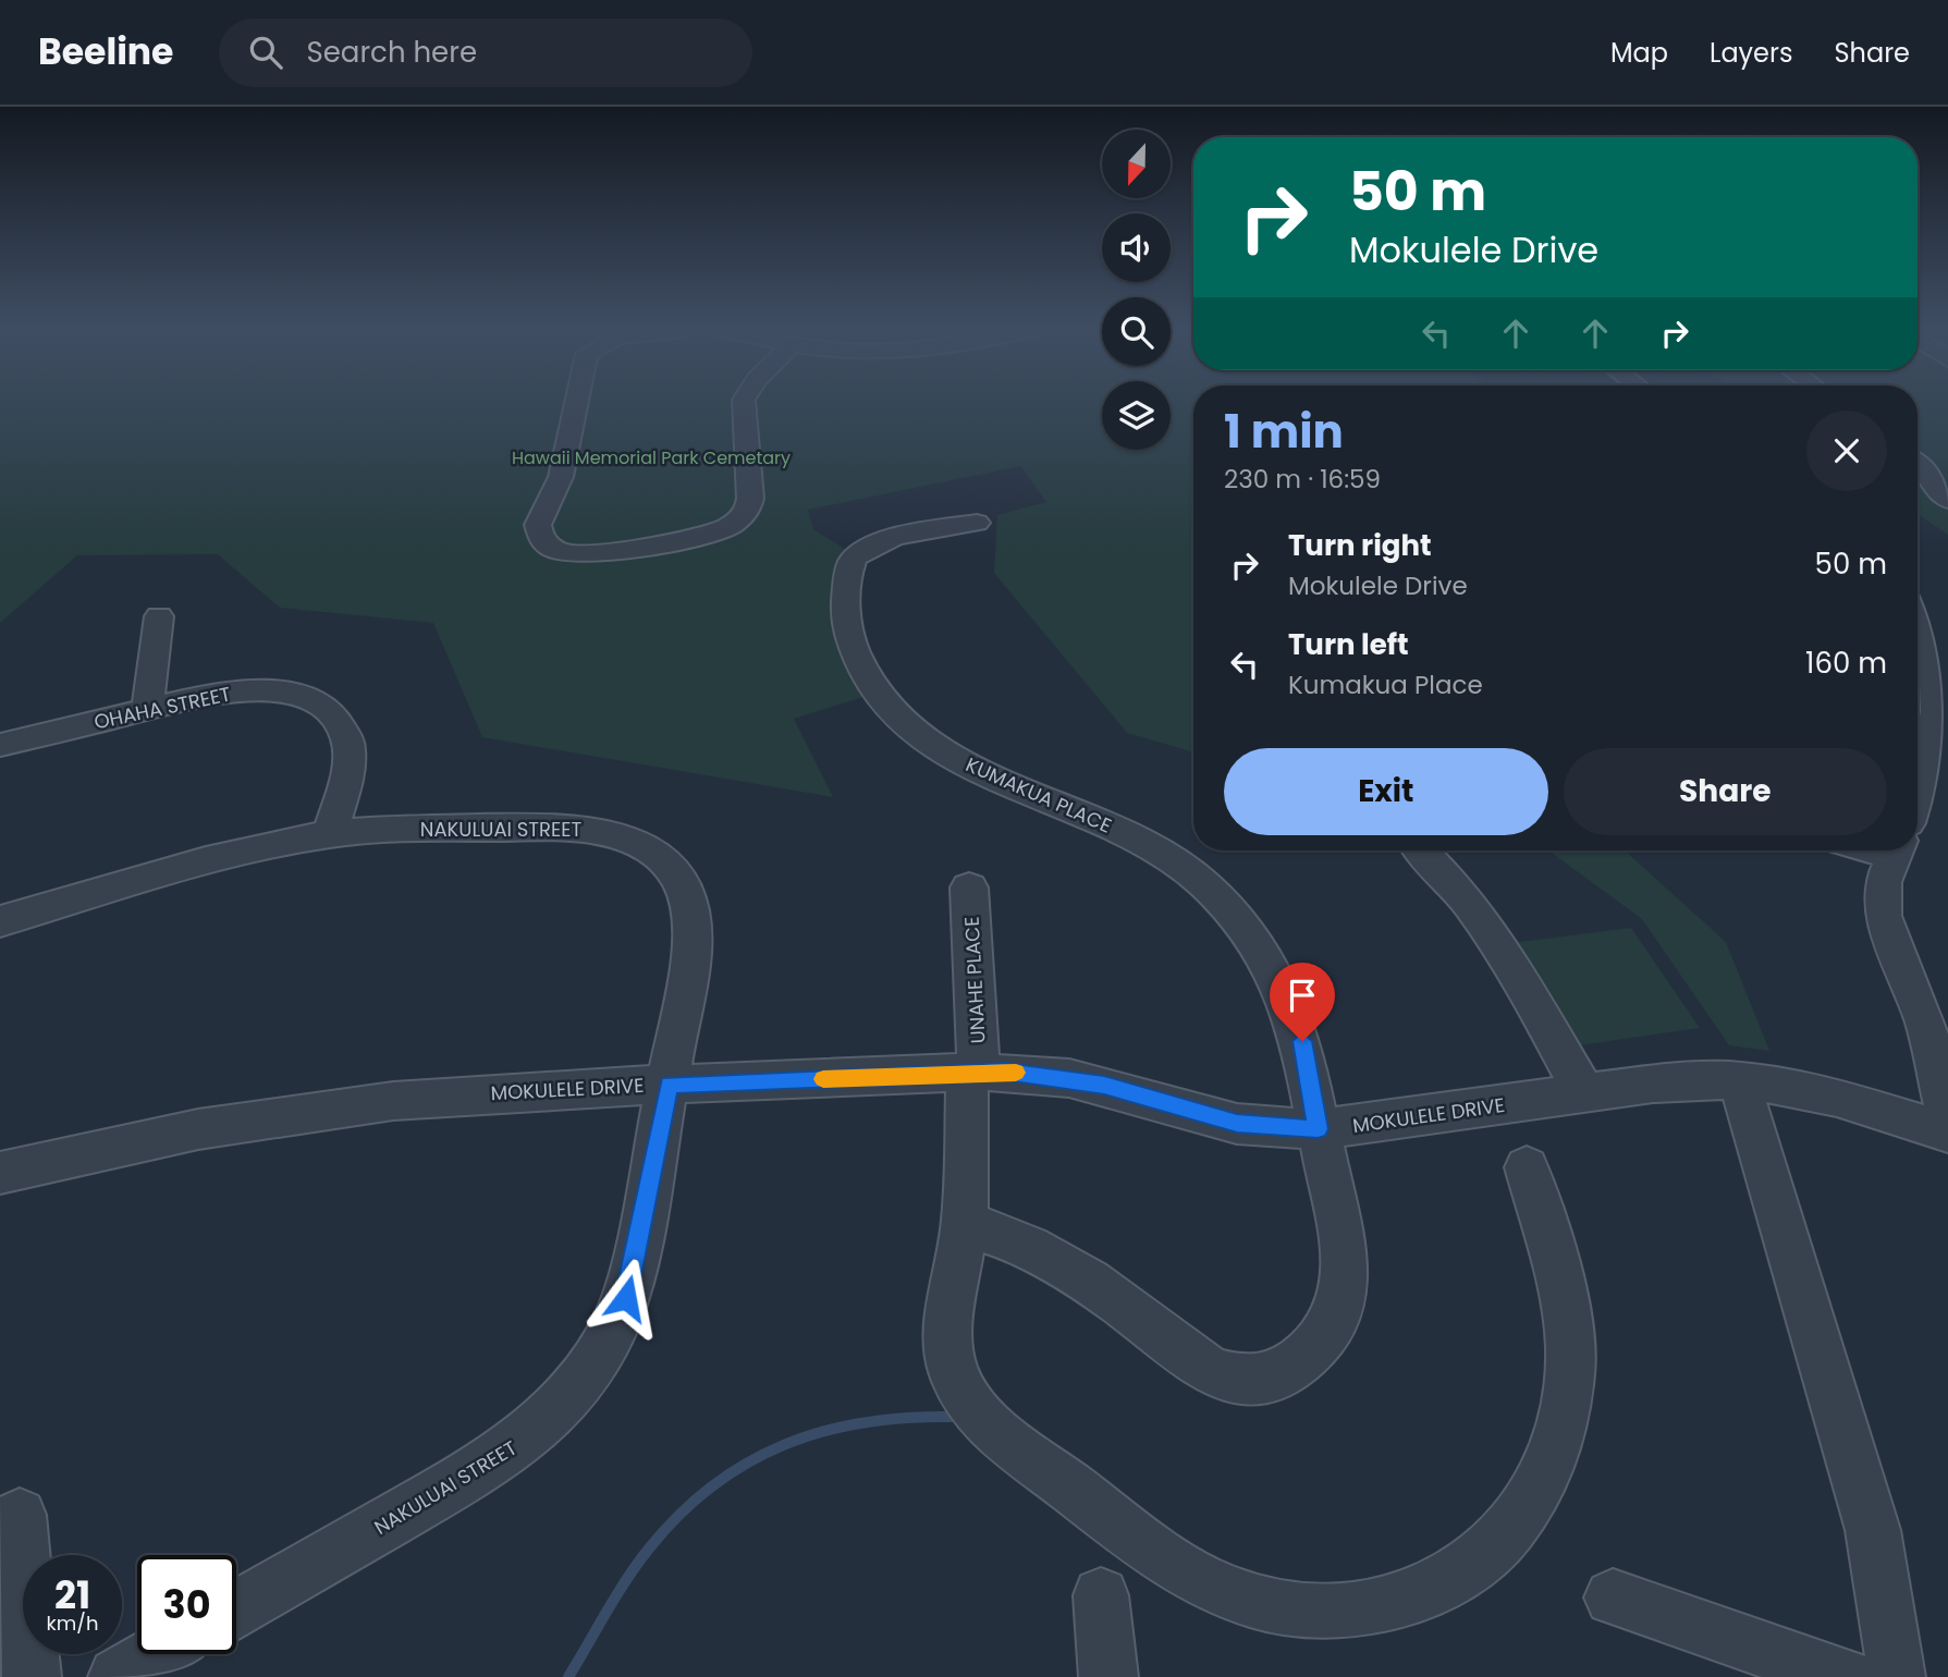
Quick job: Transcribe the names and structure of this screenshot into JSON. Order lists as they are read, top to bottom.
{
  "streets": {
    "street": [
      "OHAHA STREET",
      "KUMAKUA PLACE",
      "NAKULUAI STREET",
      "UNAHE PLACE",
      "MOKULELE DRIVE"
    ]
  },
  "crossings": [
    ["OHAHA STREET", "NAKULUAI STREET"],
    ["KUMAKUA PLACE", "UNAHE PLACE"],
    ["KUMAKUA PLACE", "MOKULELE DRIVE"],
    ["NAKULUAI STREET", "MOKULELE DRIVE"],
    ["UNAHE PLACE", "MOKULELE DRIVE"]
  ],
  "parks": ["Hawaii Memorial Park Cemetary"],
  "north": "bottom",
  "page": {
    "header": "Beeline",
    "search": "Search here",
    "nav": ["Map", "Layers", "Share"],
    "turn": ["50 m", "Mokulele Drive"],
    "heading": ["1 min", "230 m · 16:59"],
    "list": [
      {
        "name": "Turn right",
        "note": "Mokulele Drive",
        "value": "50 m"
      },
      {
        "name": "Turn left",
        "note": "Kumakua Place",
        "value": "160 m"
      }
    ],
    "buttons": ["Exit", "Share"],
    "speed": "21 km/h",
    "limit": "30"
  }
}
